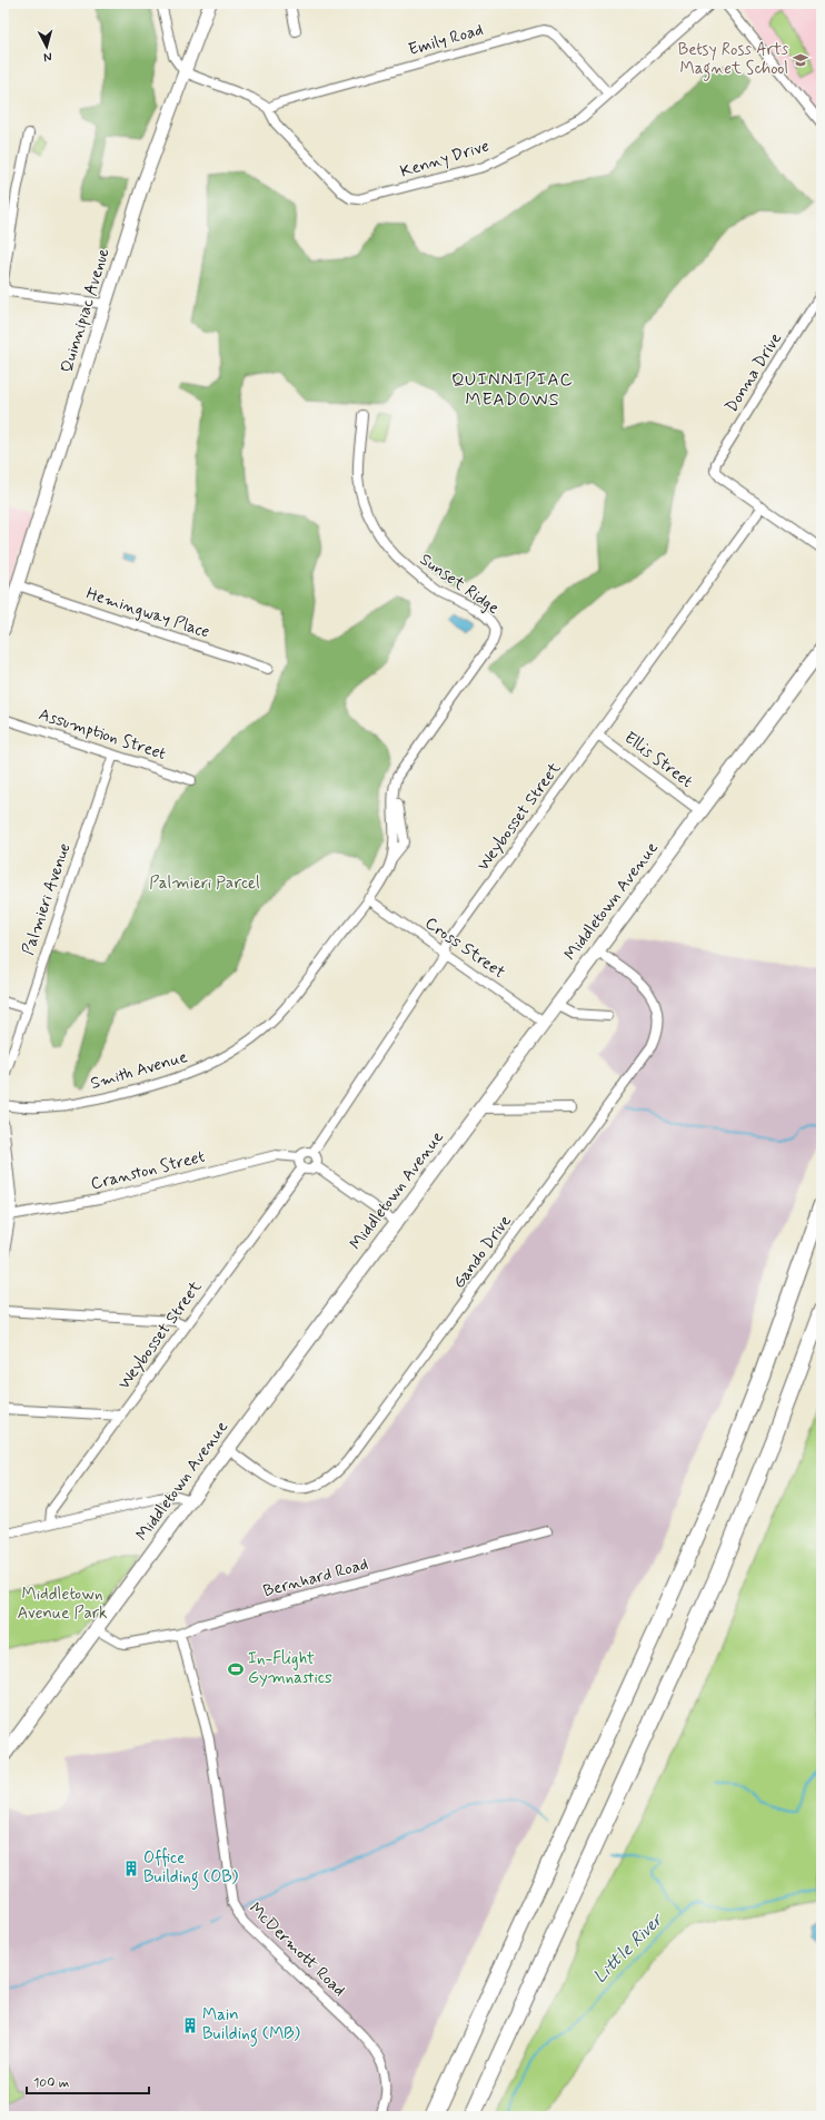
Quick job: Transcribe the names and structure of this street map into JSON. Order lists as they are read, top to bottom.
{
  "streets": {
    "main road": ["Quinnipiac Avenue", "Middletown Avenue"],
    "street": [
      "Emily Road",
      "Kenny Drive",
      "Donna Drive",
      "Sunset Ridge",
      "Hemingway Place",
      "Assumption Street",
      "Ellis Street",
      "Weybosset Street",
      "Palmieri Avenue",
      "Cross Street",
      "Smith Avenue",
      "Cranston Street",
      "Gando Drive",
      "Bernhard Road",
      "McDermott Road"
    ]
  },
  "crossings": [
    ["Emily Road", "Kenny Drive"],
    ["Kenny Drive", "Quinnipiac Avenue"],
    ["Quinnipiac Avenue", "Hemingway Place"],
    ["Donna Drive", "Weybosset Street"],
    ["Sunset Ridge", "Cross Street"],
    ["Sunset Ridge", "Smith Avenue"],
    ["Assumption Street", "Palmieri Avenue"],
    ["Ellis Street", "Weybosset Street"],
    ["Ellis Street", "Middletown Avenue"],
    ["Weybosset Street", "Cross Street"],
    ["Weybosset Street", "Cranston Street"],
    ["Middletown Avenue", "Cross Street"],
    ["Middletown Avenue", "Gando Drive"],
    ["Middletown Avenue", "Bernhard Road"],
    ["Cross Street", "Smith Avenue"],
    ["Bernhard Road", "McDermott Road"]
  ],
  "districts": ["QUINNIPIAC MEADOWS"],
  "water": ["Little River"],
  "parks": ["Palmieri Parcel", "Middletown Avenue Park"],
  "places": {
    "school or university": ["Betsy Ross Arts Magnet School"],
    "sports": ["In-Flight Gymnastics"],
    "building": ["Office Building (OB)", "Main Building (MB)"]
  },
  "scale_bar": "100 m",
  "north": "bottom"
}
